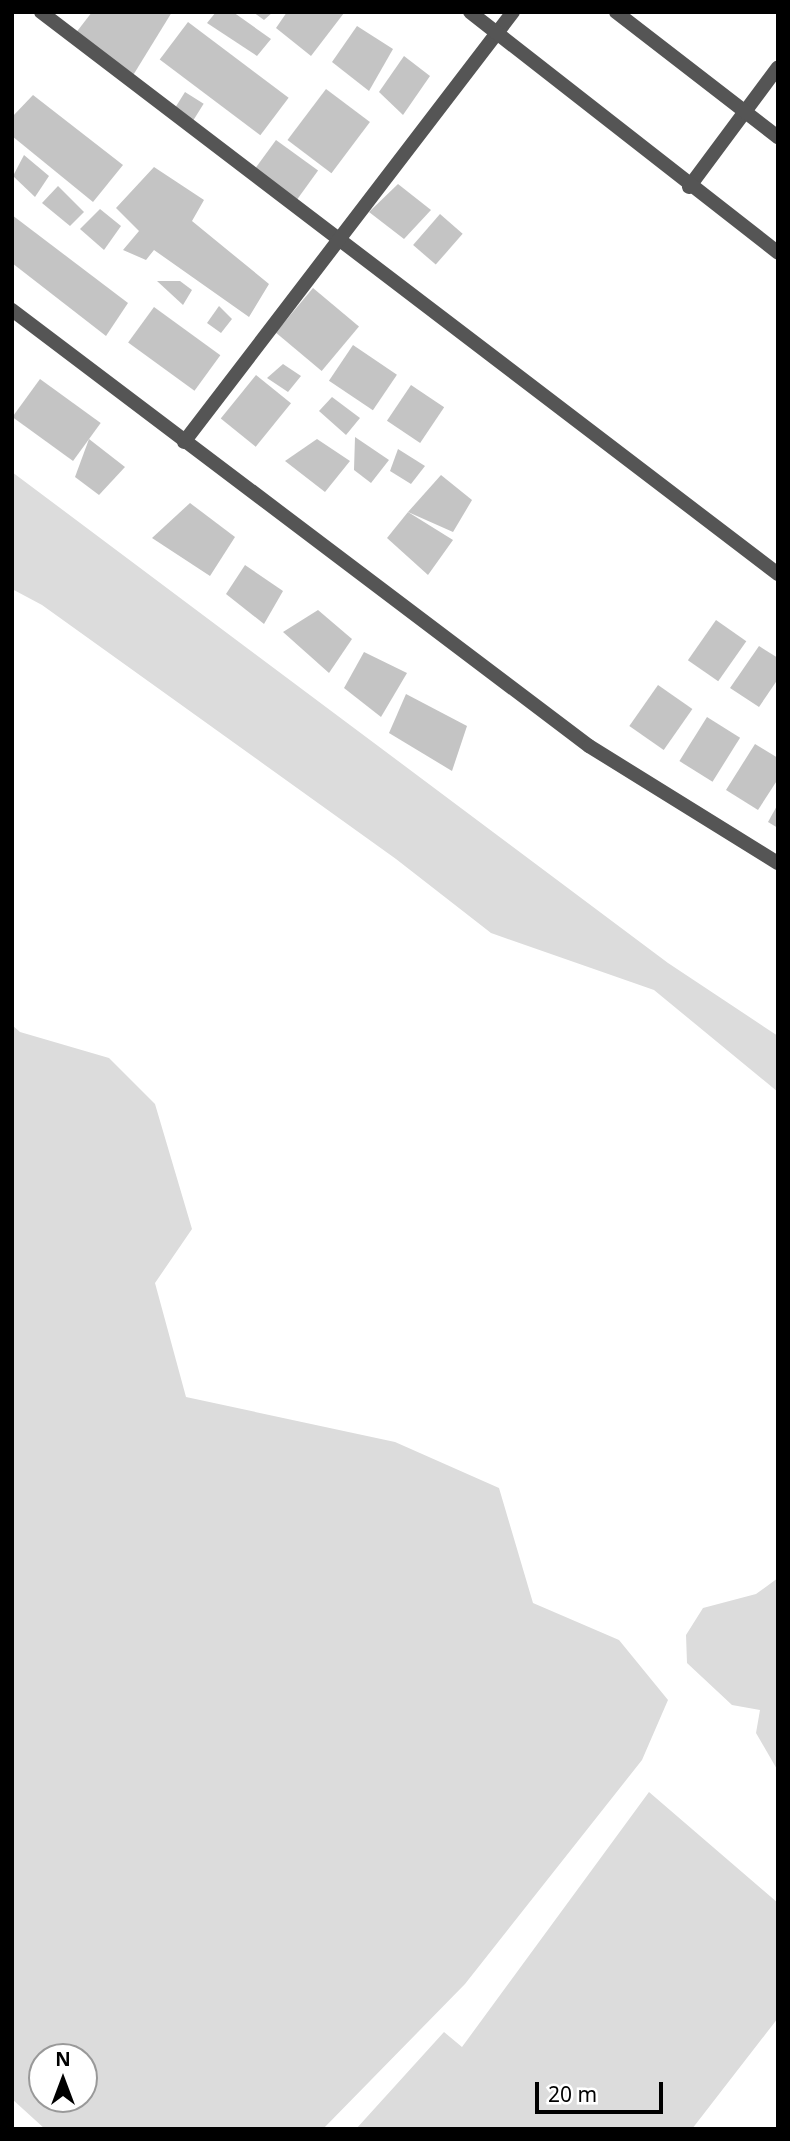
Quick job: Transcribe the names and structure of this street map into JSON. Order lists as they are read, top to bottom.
{
  "scale_bar": "20 m",
  "north": "top"
}
